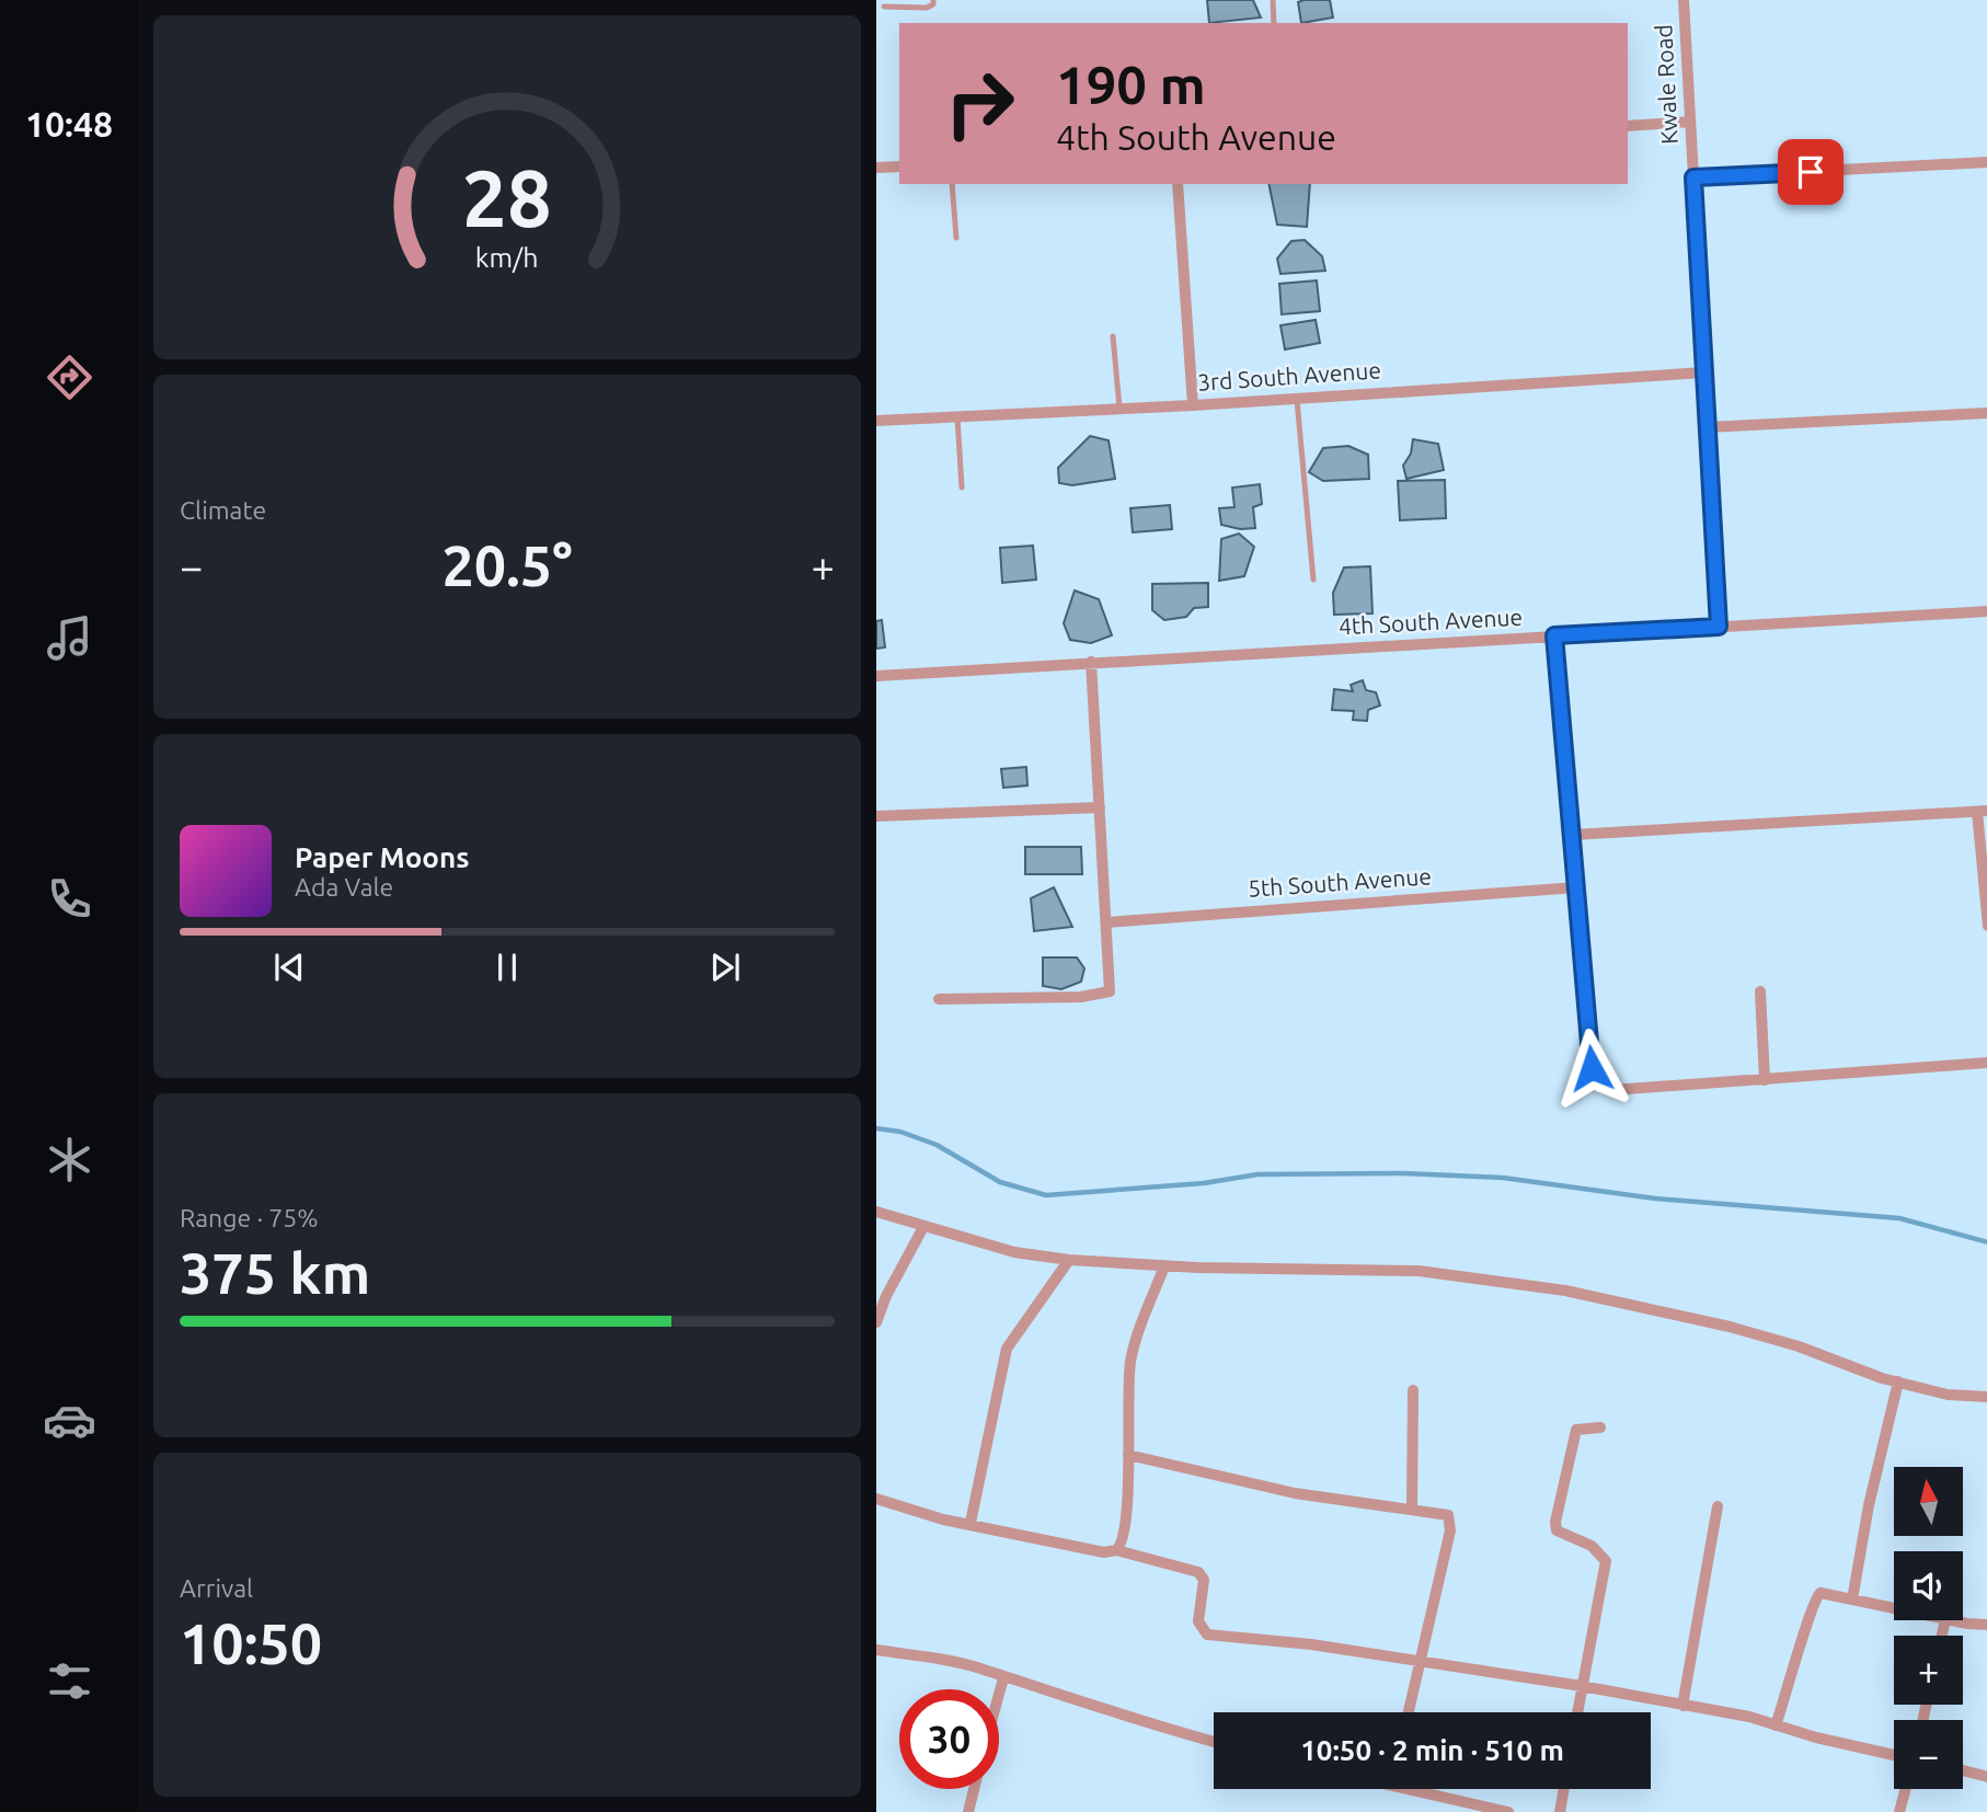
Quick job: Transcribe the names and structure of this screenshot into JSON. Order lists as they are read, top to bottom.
{
  "streets": {
    "street": [
      "Kwale Road",
      "3rd South Avenue",
      "4th South Avenue",
      "5th South Avenue"
    ]
  },
  "crossings": [
    ["Kwale Road", "3rd South Avenue"],
    ["Kwale Road", "4th South Avenue"]
  ],
  "north": "top",
  "page": {
    "tabs": "10:48",
    "turn": ["190 m", "4th South Avenue"],
    "tile": [
      "Climate",
      ["Range · 75%", "375 km"],
      ["Arrival", "10:50"]
    ],
    "heat": ["−", "20.5°", "+"],
    "song": ["Paper Moons", "Ada Vale"],
    "map_buttons": ["+", "−"],
    "limit": "30",
    "trip": "10:50 · 2 min · 510 m",
    "gauge": ["28", "km/h"]
  }
}
